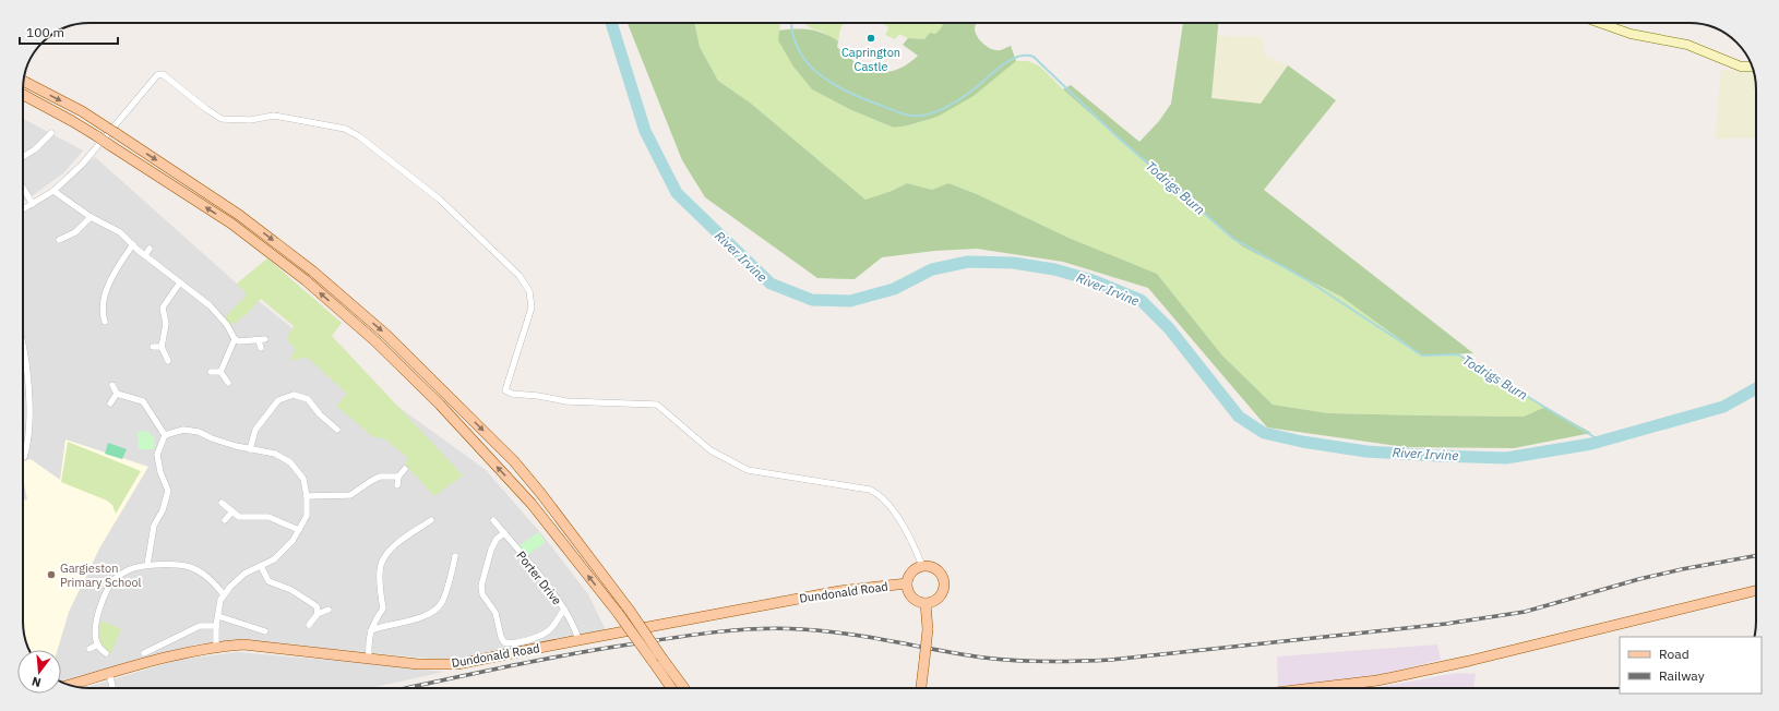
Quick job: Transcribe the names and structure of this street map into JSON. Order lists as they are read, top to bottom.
{
  "streets": {
    "main road": ["Dundonald Road"],
    "street": ["Porter Drive"]
  },
  "crossings": [
    ["Porter Drive", "Dundonald Road"]
  ],
  "water": ["Todrigs Burn", "River Irvine"],
  "places": ["Caprington Castle", "Gargieston Primary School"],
  "legend": ["Road", "Railway"],
  "scale_bar": "100 m",
  "north": "bottom"
}
